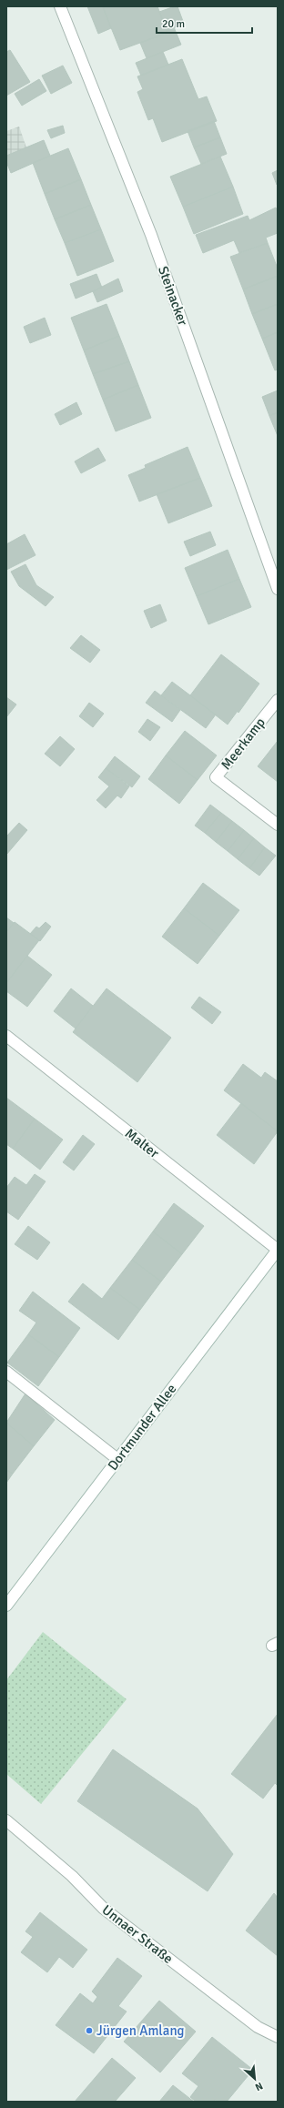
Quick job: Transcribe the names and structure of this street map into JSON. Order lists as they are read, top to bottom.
{
  "streets": {
    "street": [
      "Steinacker",
      "Meerkamp",
      "Malter",
      "Dortmunder Allee",
      "Unnaer Straße"
    ]
  },
  "crossings": [
    ["Malter", "Dortmunder Allee"]
  ],
  "places": ["Jürgen Amlang"],
  "scale_bar": "20 m",
  "north": "bottom right"
}
